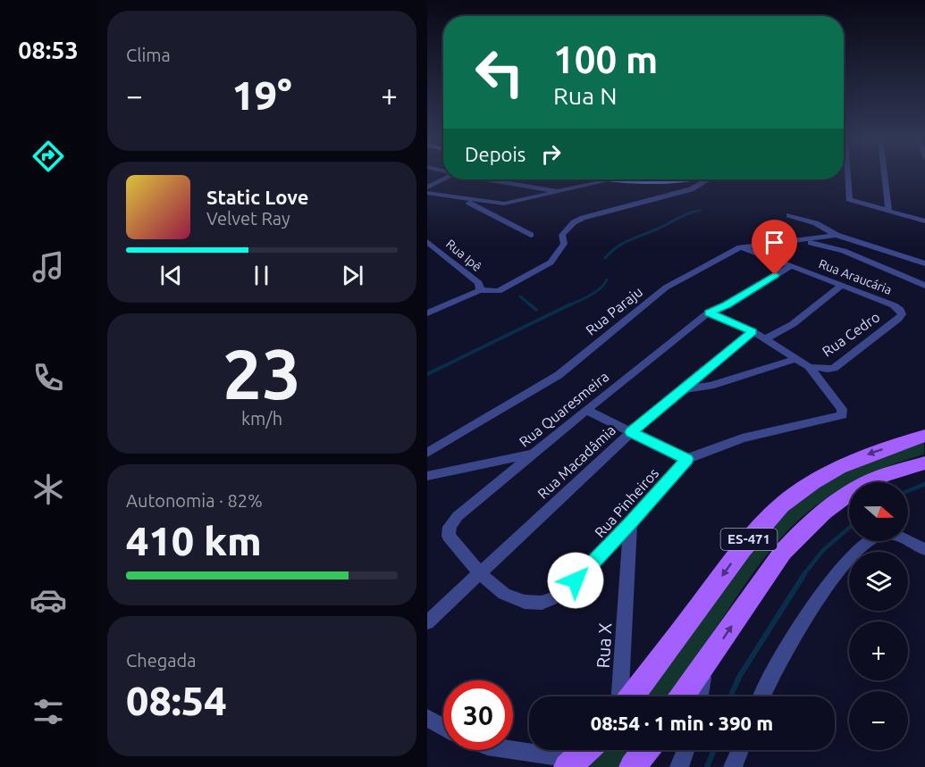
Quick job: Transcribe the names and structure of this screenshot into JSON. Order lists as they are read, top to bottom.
{
  "streets": {
    "main road": ["ES-471"],
    "street": [
      "Rua Ipê",
      "Rua Araucária",
      "Rua Paraju",
      "Rua Cedro",
      "Rua Quaresmeira",
      "Rua Macadâmia",
      "Rua Pinheiros",
      "Rua X"
    ]
  },
  "crossings": [
    ["Rua Araucária", "Rua Paraju"],
    ["Rua Araucária", "Rua Cedro"],
    ["Rua Araucária", "Rua Quaresmeira"],
    ["Rua Cedro", "Rua Pinheiros"],
    ["Rua Quaresmeira", "Rua Macadâmia"],
    ["Rua Quaresmeira", "Rua Pinheiros"],
    ["Rua Macadâmia", "Rua Pinheiros"],
    ["Rua Pinheiros", "Rua X"]
  ],
  "north": "right",
  "page": {
    "tabs": "08:53",
    "tile": [
      "Clima",
      ["23", "km/h"],
      ["Autonomia · 82%", "410 km"],
      ["Chegada", "08:54"]
    ],
    "turn": ["100 m", "Rua N"],
    "heat": ["−", "19°", "+"],
    "then": "Depois",
    "song": ["Static Love", "Velvet Ray"],
    "map_buttons": ["+", "−"],
    "limit": "30",
    "trip": "08:54 · 1 min · 390 m"
  }
}
